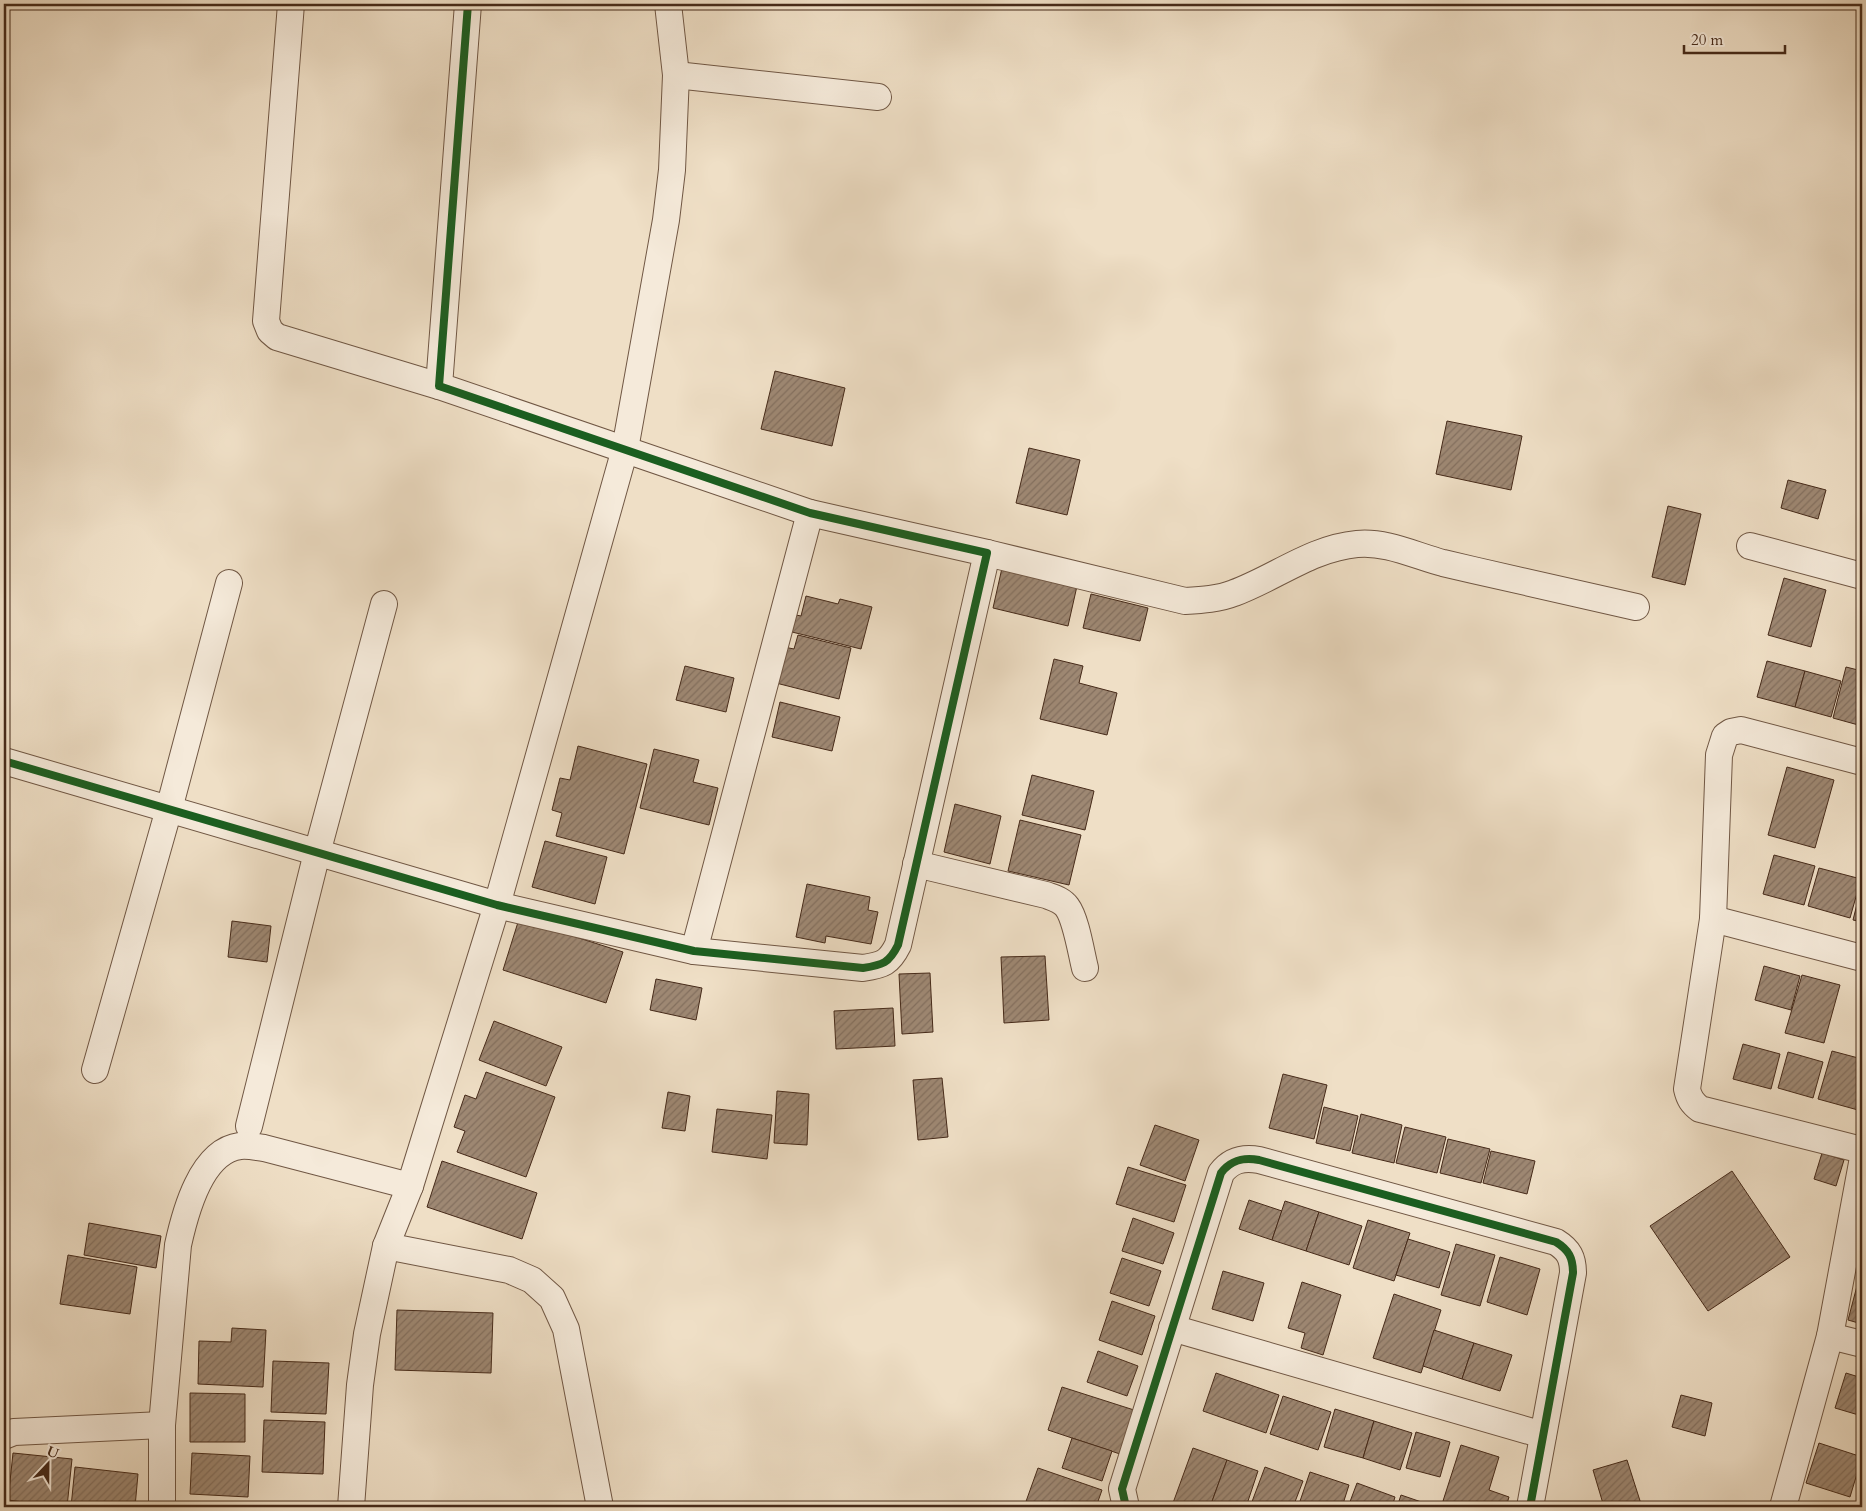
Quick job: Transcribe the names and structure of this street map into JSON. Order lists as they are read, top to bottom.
{
  "scale_bar": "20 m",
  "north": "top"
}
